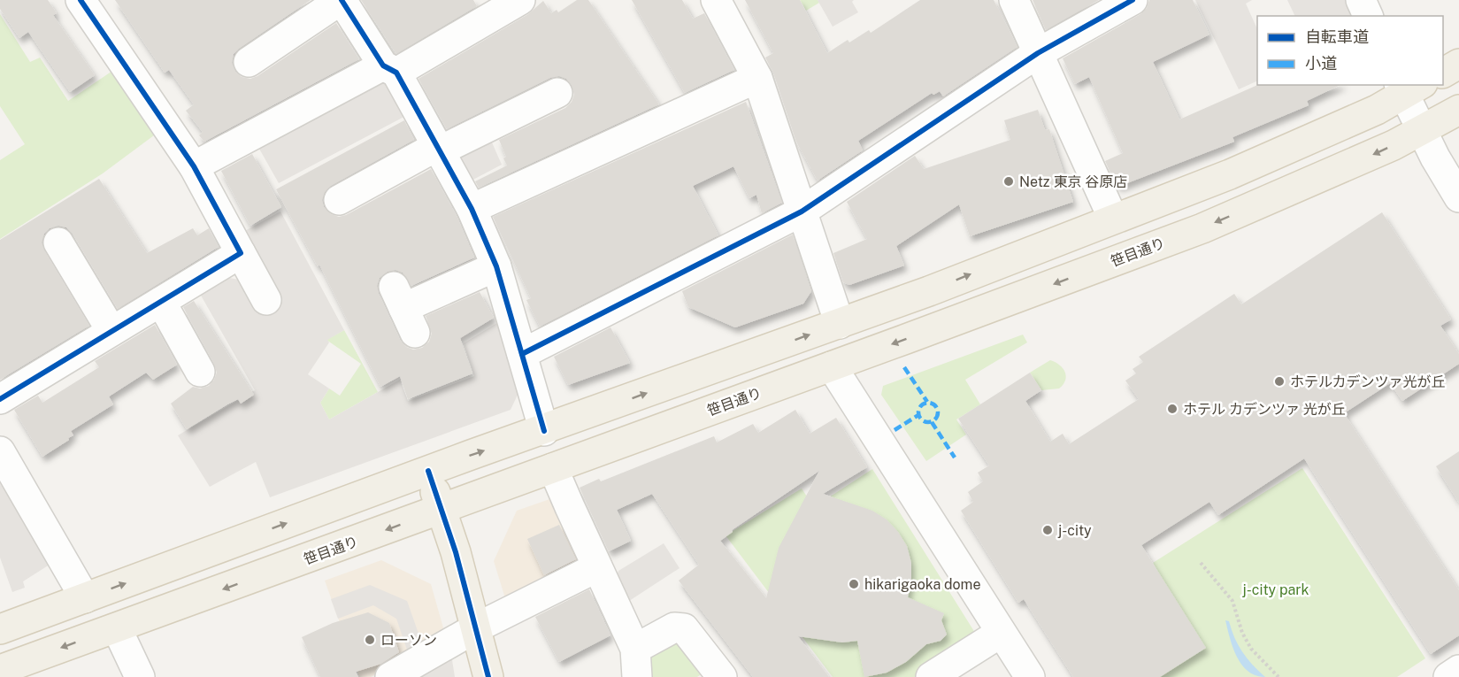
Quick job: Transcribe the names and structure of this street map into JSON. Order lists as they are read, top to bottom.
{
  "streets": {
    "main road": ["笹目通り"]
  },
  "parks": ["j-city park"],
  "places": [
    "Netz 東京 谷原店",
    "ホテルカデンツァ光が丘",
    "ホテル カデンツァ 光が丘",
    "j-city",
    "hikarigaoka dome",
    "ローソン"
  ],
  "legend": ["自転車道", "小道"]
}
